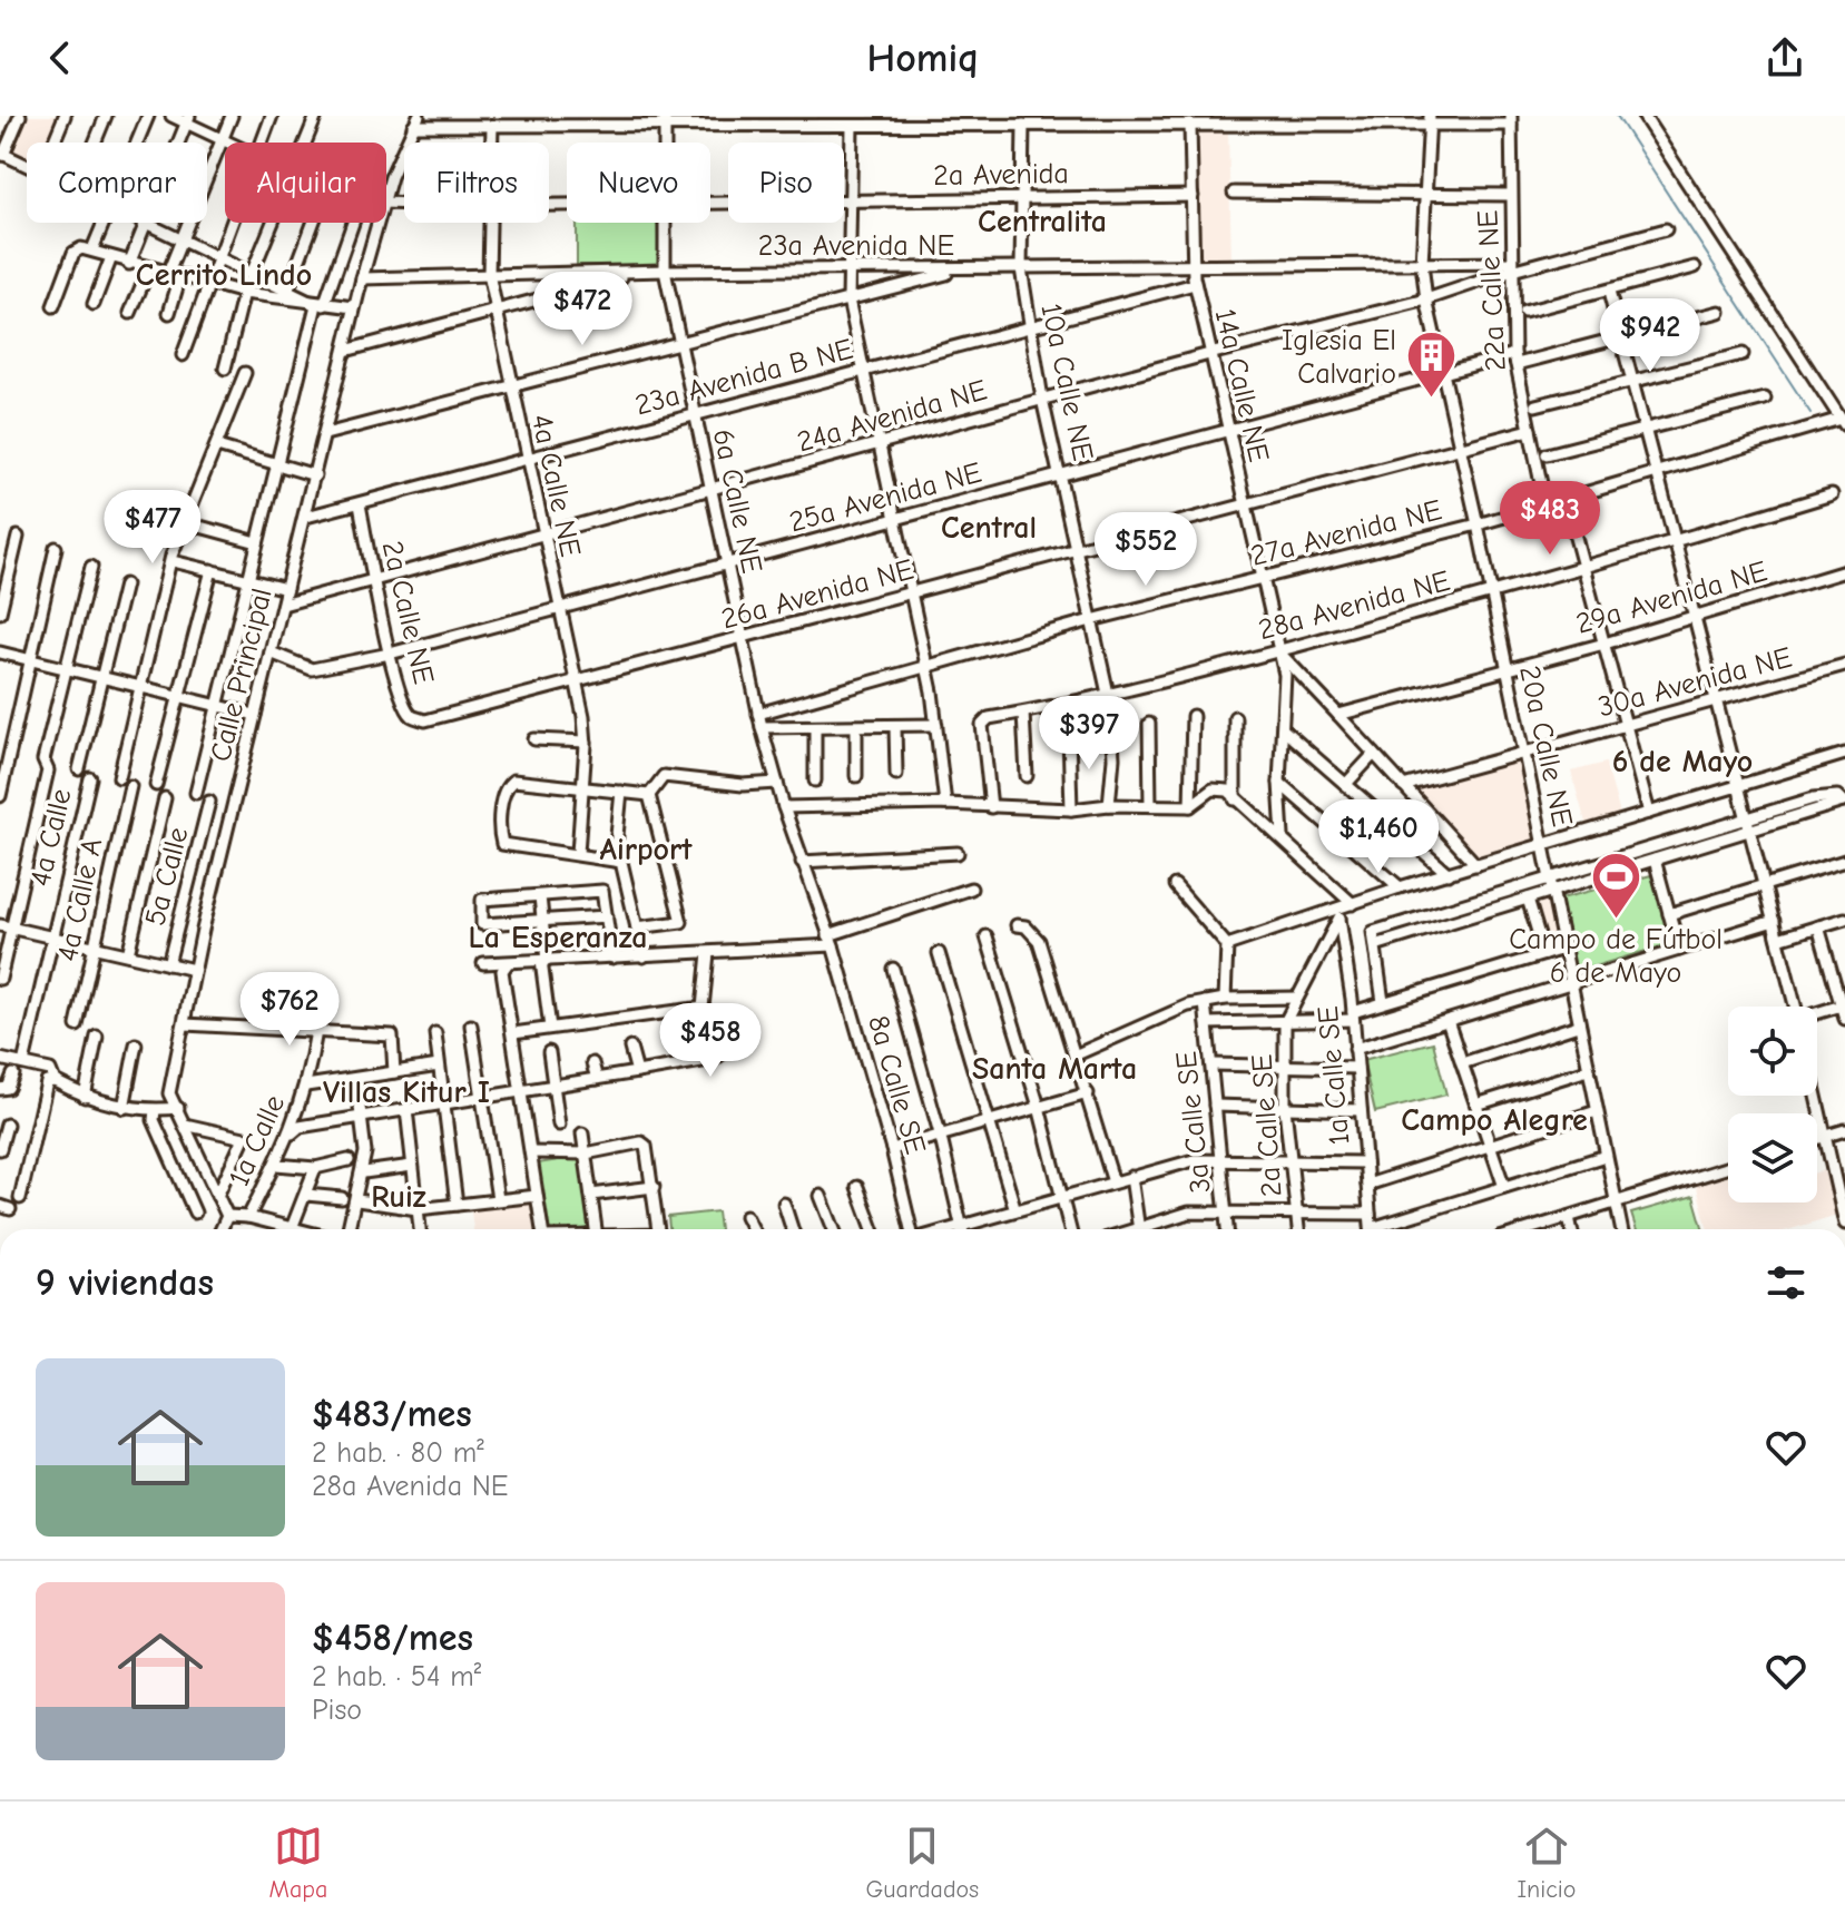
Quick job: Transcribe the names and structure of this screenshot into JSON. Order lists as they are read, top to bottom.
{
  "streets": {
    "street": [
      "2a Avenida",
      "23a Avenida NE",
      "22a Calle NE",
      "23a Avenida B NE",
      "10a Calle NE",
      "14a Calle NE",
      "24a Avenida NE",
      "4a Calle NE",
      "25a Avenida NE",
      "6a Calle NE",
      "27a Avenida NE",
      "26a Avenida NE",
      "29a Avenida NE",
      "28a Avenida NE",
      "2a Calle NE",
      "Calle Principal",
      "30a Avenida NE",
      "20a Calle NE",
      "4a Calle",
      "5a Calle",
      "4a Calle A",
      "1a Calle SE",
      "8a Calle SE",
      "3a Calle SE",
      "2a Calle SE",
      "1a Calle"
    ]
  },
  "crossings": [
    ["2a Avenida", "10a Calle NE"],
    ["2a Avenida", "14a Calle NE"],
    ["23a Avenida NE", "22a Calle NE"],
    ["23a Avenida NE", "10a Calle NE"],
    ["23a Avenida NE", "14a Calle NE"],
    ["23a Avenida NE", "24a Avenida NE"],
    ["23a Avenida NE", "4a Calle NE"],
    ["23a Avenida NE", "6a Calle NE"],
    ["23a Avenida NE", "Calle Principal"],
    ["23a Avenida NE", "20a Calle NE"],
    ["22a Calle NE", "24a Avenida NE"],
    ["22a Calle NE", "25a Avenida NE"],
    ["22a Calle NE", "27a Avenida NE"],
    ["22a Calle NE", "26a Avenida NE"],
    ["23a Avenida B NE", "10a Calle NE"],
    ["23a Avenida B NE", "14a Calle NE"],
    ["23a Avenida B NE", "4a Calle NE"],
    ["23a Avenida B NE", "6a Calle NE"],
    ["23a Avenida B NE", "2a Calle NE"],
    ["23a Avenida B NE", "Calle Principal"],
    ["10a Calle NE", "24a Avenida NE"],
    ["10a Calle NE", "25a Avenida NE"],
    ["10a Calle NE", "27a Avenida NE"],
    ["10a Calle NE", "26a Avenida NE"],
    ["10a Calle NE", "28a Avenida NE"],
    ["14a Calle NE", "24a Avenida NE"],
    ["14a Calle NE", "25a Avenida NE"],
    ["14a Calle NE", "27a Avenida NE"],
    ["14a Calle NE", "26a Avenida NE"],
    ["14a Calle NE", "28a Avenida NE"],
    ["24a Avenida NE", "4a Calle NE"],
    ["24a Avenida NE", "6a Calle NE"],
    ["24a Avenida NE", "2a Calle NE"],
    ["24a Avenida NE", "Calle Principal"],
    ["24a Avenida NE", "20a Calle NE"],
    ["4a Calle NE", "25a Avenida NE"],
    ["4a Calle NE", "26a Avenida NE"],
    ["25a Avenida NE", "6a Calle NE"],
    ["25a Avenida NE", "2a Calle NE"],
    ["25a Avenida NE", "Calle Principal"],
    ["25a Avenida NE", "20a Calle NE"],
    ["6a Calle NE", "27a Avenida NE"],
    ["6a Calle NE", "26a Avenida NE"],
    ["6a Calle NE", "8a Calle SE"],
    ["27a Avenida NE", "20a Calle NE"],
    ["26a Avenida NE", "2a Calle NE"],
    ["26a Avenida NE", "20a Calle NE"],
    ["29a Avenida NE", "20a Calle NE"],
    ["28a Avenida NE", "20a Calle NE"],
    ["30a Avenida NE", "20a Calle NE"],
    ["1a Calle SE", "2a Calle SE"]
  ],
  "districts": [
    "Centralita",
    "Cerrito Lindo",
    "Central",
    "6 de Mayo",
    "Airport",
    "La Esperanza",
    "Santa Marta",
    "Villas Kitur I",
    "Campo Alegre",
    "Ruiz"
  ],
  "places": {
    "building": ["Iglesia El Calvario"],
    "sports": ["Campo de Fútbol 6 de Mayo"]
  },
  "page": {
    "header": "Homiq",
    "chip": [
      "Comprar",
      "Alquilar",
      "Filtros",
      "Nuevo",
      "Piso"
    ],
    "price": [
      "$472",
      "$942",
      "$483",
      "$477",
      "$552",
      "$397",
      "$1,460",
      "$762",
      "$458"
    ],
    "heading": "9 viviendas",
    "list": [
      {
        "name": "$483/mes",
        "note": "2 hab. · 80 m² · 28a Avenida NE"
      },
      {
        "name": "$458/mes",
        "note": "2 hab. · 54 m² · Piso"
      }
    ],
    "tabs": ["Mapa", "Guardados", "Inicio"]
  }
}
